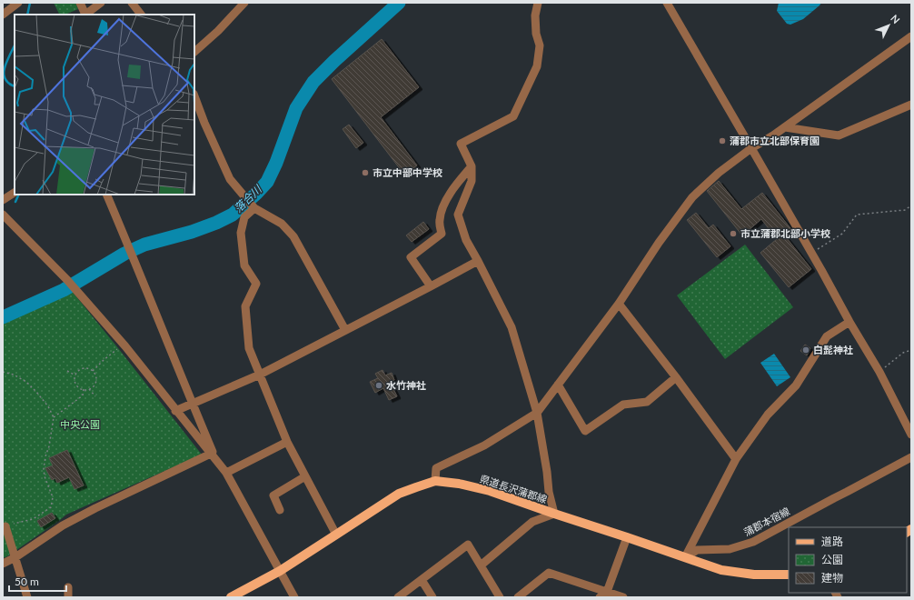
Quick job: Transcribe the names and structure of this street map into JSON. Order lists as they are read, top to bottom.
{
  "streets": {
    "main road": ["県道長沢蒲郡線"],
    "street": ["蒲郡本宿線"]
  },
  "crossings": [
    ["県道長沢蒲郡線", "蒲郡本宿線"]
  ],
  "water": ["落合川"],
  "parks": ["中央公園"],
  "places": [
    "蒲郡市立北部保育園",
    "市立中部中学校",
    "市立蒲郡北部小学校",
    "白髭神社",
    "水竹神社"
  ],
  "legend": ["道路", "公園", "建物"],
  "scale_bar": "50 m",
  "north": "top right"
}
